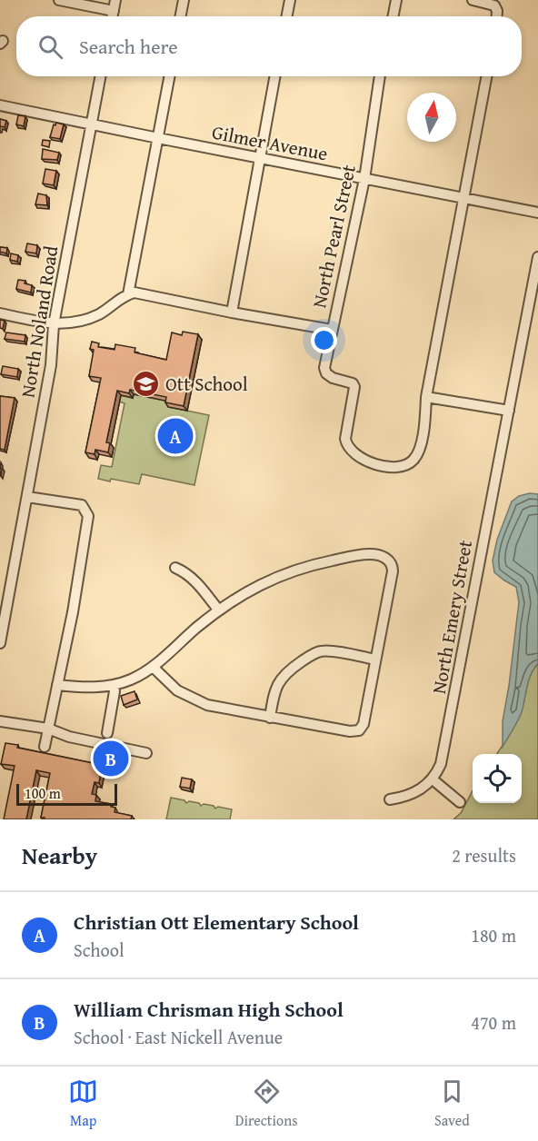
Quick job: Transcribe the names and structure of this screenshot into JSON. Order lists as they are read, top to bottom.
{
  "streets": {
    "street": [
      "Gilmer Avenue",
      "North Pearl Street",
      "North Noland Road",
      "North Emery Street"
    ]
  },
  "crossings": [
    ["Gilmer Avenue", "North Pearl Street"],
    ["Gilmer Avenue", "North Noland Road"]
  ],
  "places": {
    "school or university": ["Ott School"]
  },
  "scale_bar": "100 m",
  "north": "top",
  "page": {
    "search": "Search here",
    "pins": ["A", "B"],
    "scale": "100 m",
    "heading": ["Nearby", "2 results"],
    "list": [
      {
        "mark": "A",
        "name": "Christian Ott Elementary School",
        "note": "School",
        "value": "180 m"
      },
      {
        "mark": "B",
        "name": "William Chrisman High School",
        "note": "School · East Nickell Avenue",
        "value": "470 m"
      }
    ],
    "nav": ["Map", "Directions", "Saved"]
  }
}
